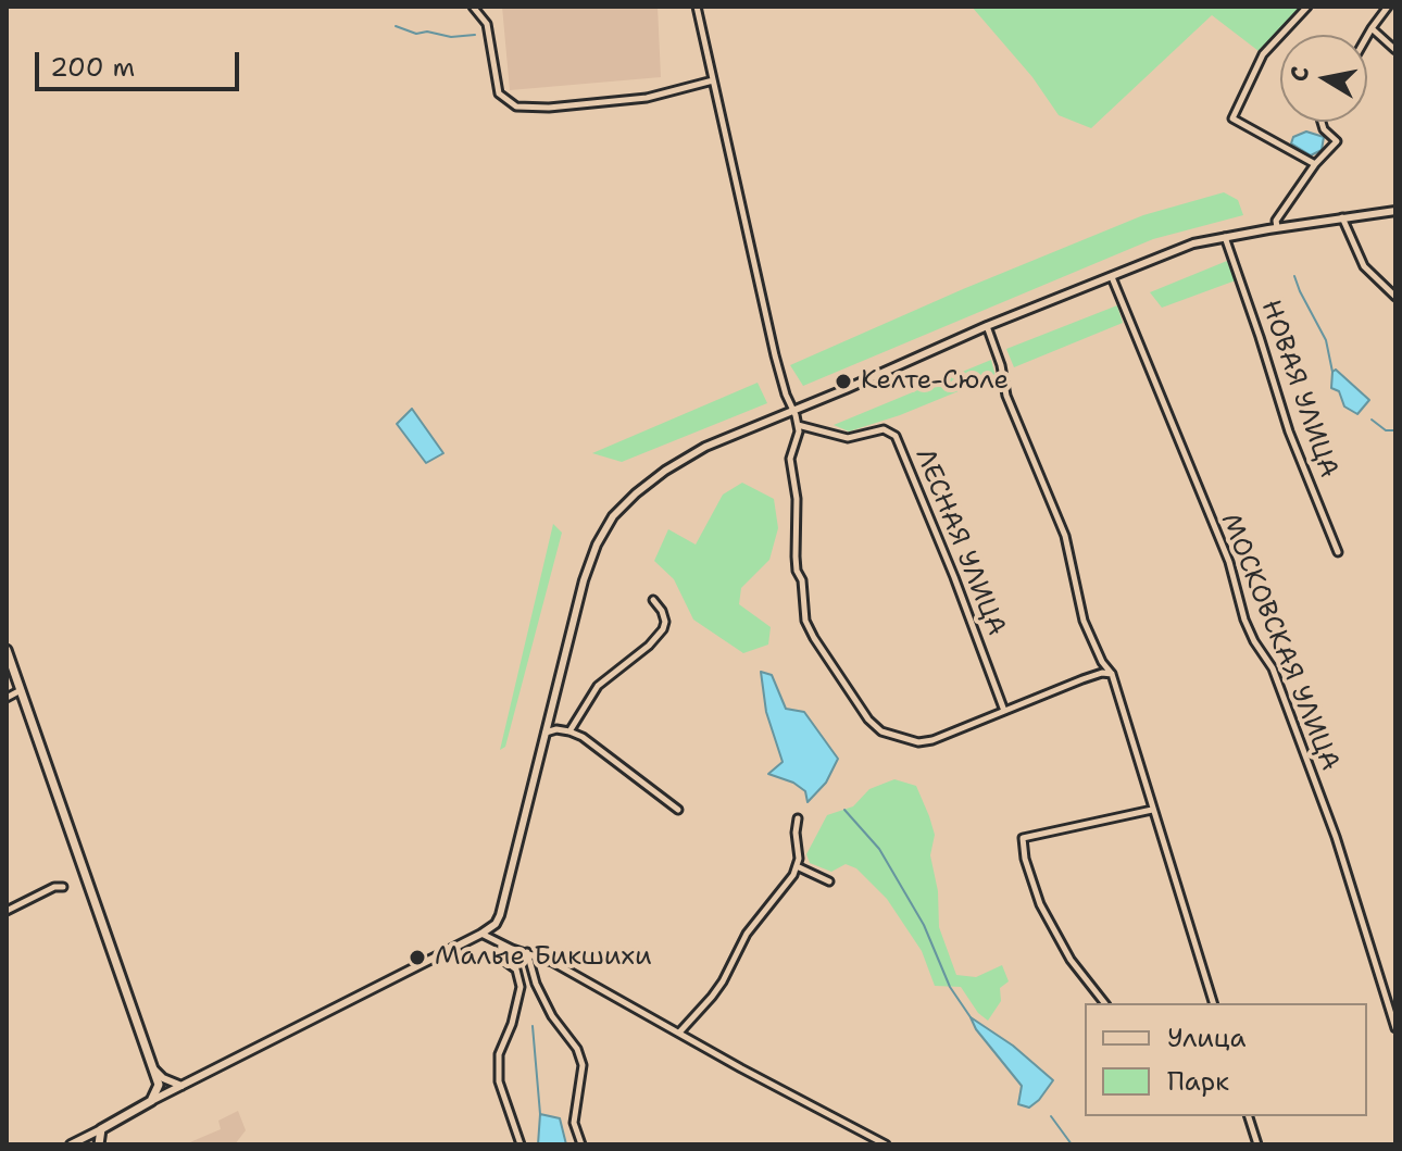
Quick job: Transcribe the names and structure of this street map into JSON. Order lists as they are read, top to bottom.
{
  "streets": {
    "street": ["НОВАЯ УЛИЦА", "ЛЕСНАЯ УЛИЦА", "МОСКОВСКАЯ УЛИЦА"]
  },
  "places": ["Келте-Сюле", "Малые Бикшихи"],
  "legend": ["Улица", "Парк"],
  "scale_bar": "200 m",
  "north": "left"
}
